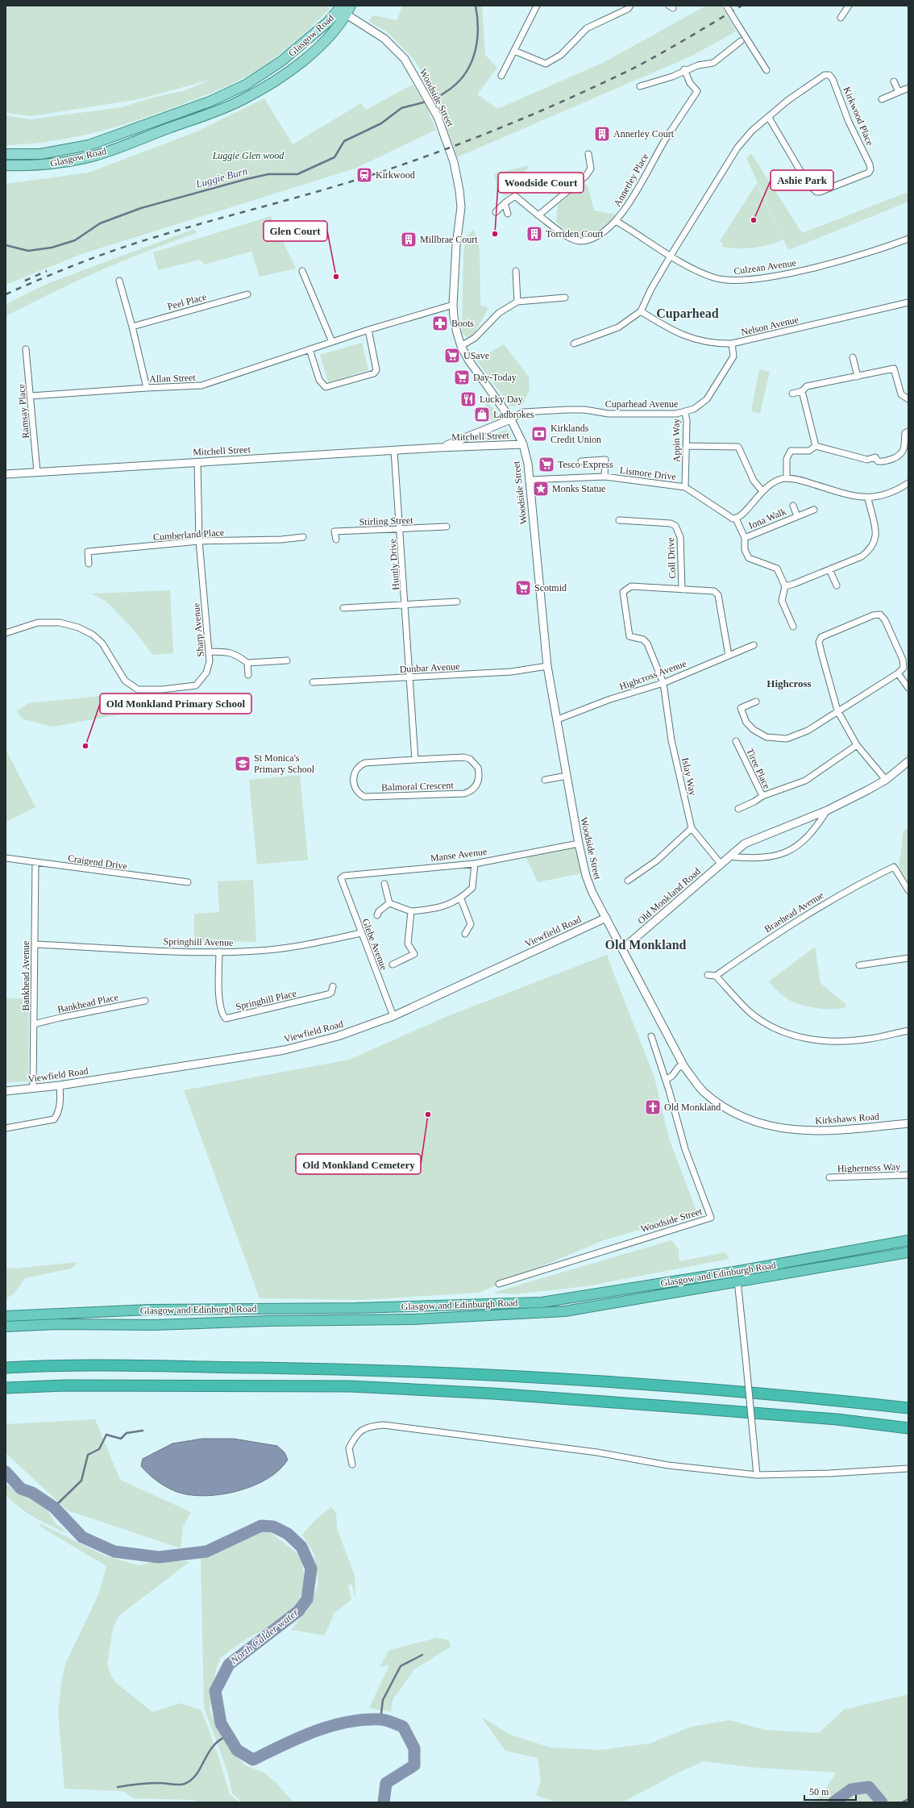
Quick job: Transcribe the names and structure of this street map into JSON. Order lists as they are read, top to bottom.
{
  "streets": {
    "highway": ["Glasgow and Edinburgh Road"],
    "main road": ["Glasgow Road"],
    "street": [
      "Woodside Street",
      "Kirkwood Place",
      "Annerley Place",
      "Culzean Avenue",
      "Peel Place",
      "Nelson Avenue",
      "Allan Street",
      "Cuparhead Avenue",
      "Ramsay Place",
      "Mitchell Street",
      "Appin Way",
      "Lismore Drive",
      "Iona Walk",
      "Stirling Street",
      "Cumberland Place",
      "Coll Drive",
      "Huntly Drive",
      "Sharp Avenue",
      "Dunbar Avenue",
      "Highcross Avenue",
      "Tiree Place",
      "Islay Way",
      "Balmoral Crescent",
      "Manse Avenue",
      "Craigend Drive",
      "Old Monkland Road",
      "Braehead Avenue",
      "Viewfield Road",
      "Springhill Avenue",
      "Glebe Avenue",
      "Bankhead Avenue",
      "Springhill Place",
      "Bankhead Place",
      "Kirkshaws Road",
      "Higherness Way"
    ]
  },
  "crossings": [
    ["Glasgow Road", "Woodside Street"],
    ["Woodside Street", "Allan Street"],
    ["Woodside Street", "Cuparhead Avenue"],
    ["Woodside Street", "Mitchell Street"],
    ["Woodside Street", "Lismore Drive"],
    ["Woodside Street", "Dunbar Avenue"],
    ["Woodside Street", "Highcross Avenue"],
    ["Woodside Street", "Manse Avenue"],
    ["Woodside Street", "Old Monkland Road"],
    ["Woodside Street", "Viewfield Road"],
    ["Woodside Street", "Kirkshaws Road"],
    ["Kirkwood Place", "Culzean Avenue"],
    ["Kirkwood Place", "Nelson Avenue"],
    ["Annerley Place", "Culzean Avenue"],
    ["Nelson Avenue", "Cuparhead Avenue"],
    ["Allan Street", "Ramsay Place"],
    ["Cuparhead Avenue", "Mitchell Street"],
    ["Cuparhead Avenue", "Appin Way"],
    ["Ramsay Place", "Mitchell Street"],
    ["Mitchell Street", "Huntly Drive"],
    ["Mitchell Street", "Sharp Avenue"],
    ["Appin Way", "Lismore Drive"],
    ["Stirling Street", "Huntly Drive"],
    ["Cumberland Place", "Sharp Avenue"],
    ["Coll Drive", "Islay Way"],
    ["Huntly Drive", "Dunbar Avenue"],
    ["Highcross Avenue", "Islay Way"],
    ["Islay Way", "Old Monkland Road"],
    ["Manse Avenue", "Glebe Avenue"],
    ["Craigend Drive", "Bankhead Avenue"],
    ["Viewfield Road", "Glebe Avenue"],
    ["Viewfield Road", "Bankhead Avenue"],
    ["Springhill Avenue", "Glebe Avenue"],
    ["Springhill Avenue", "Bankhead Avenue"],
    ["Springhill Avenue", "Springhill Place"],
    ["Bankhead Avenue", "Bankhead Place"]
  ],
  "districts": ["Cuparhead", "Highcross", "Old Monkland"],
  "water": ["Luggie Burn", "North Calder water"],
  "parks": ["Luggie Glen wood"],
  "places": {
    "building": ["Annerley Court", "Torriden Court", "Millbrae Court"],
    "station": ["Kirkwood"],
    "other": [
      "Ashie Park",
      "Woodside Court",
      "Glen Court",
      "Old Monkland Primary School",
      "Old Monkland Cemetery"
    ],
    "pharmacy": ["Boots"],
    "supermarket": [
      "USave",
      "Day-Today",
      "Tesco Express",
      "Scotmid"
    ],
    "restaurant": ["Lucky Day"],
    "shop": ["Ladbrokes"],
    "bank": ["Kirklands Credit Union"],
    "place": ["Monks Statue"],
    "school or university": ["St Monica's Primary School"],
    "church": ["Old Monkland"]
  },
  "scale_bar": "50 m"
}
